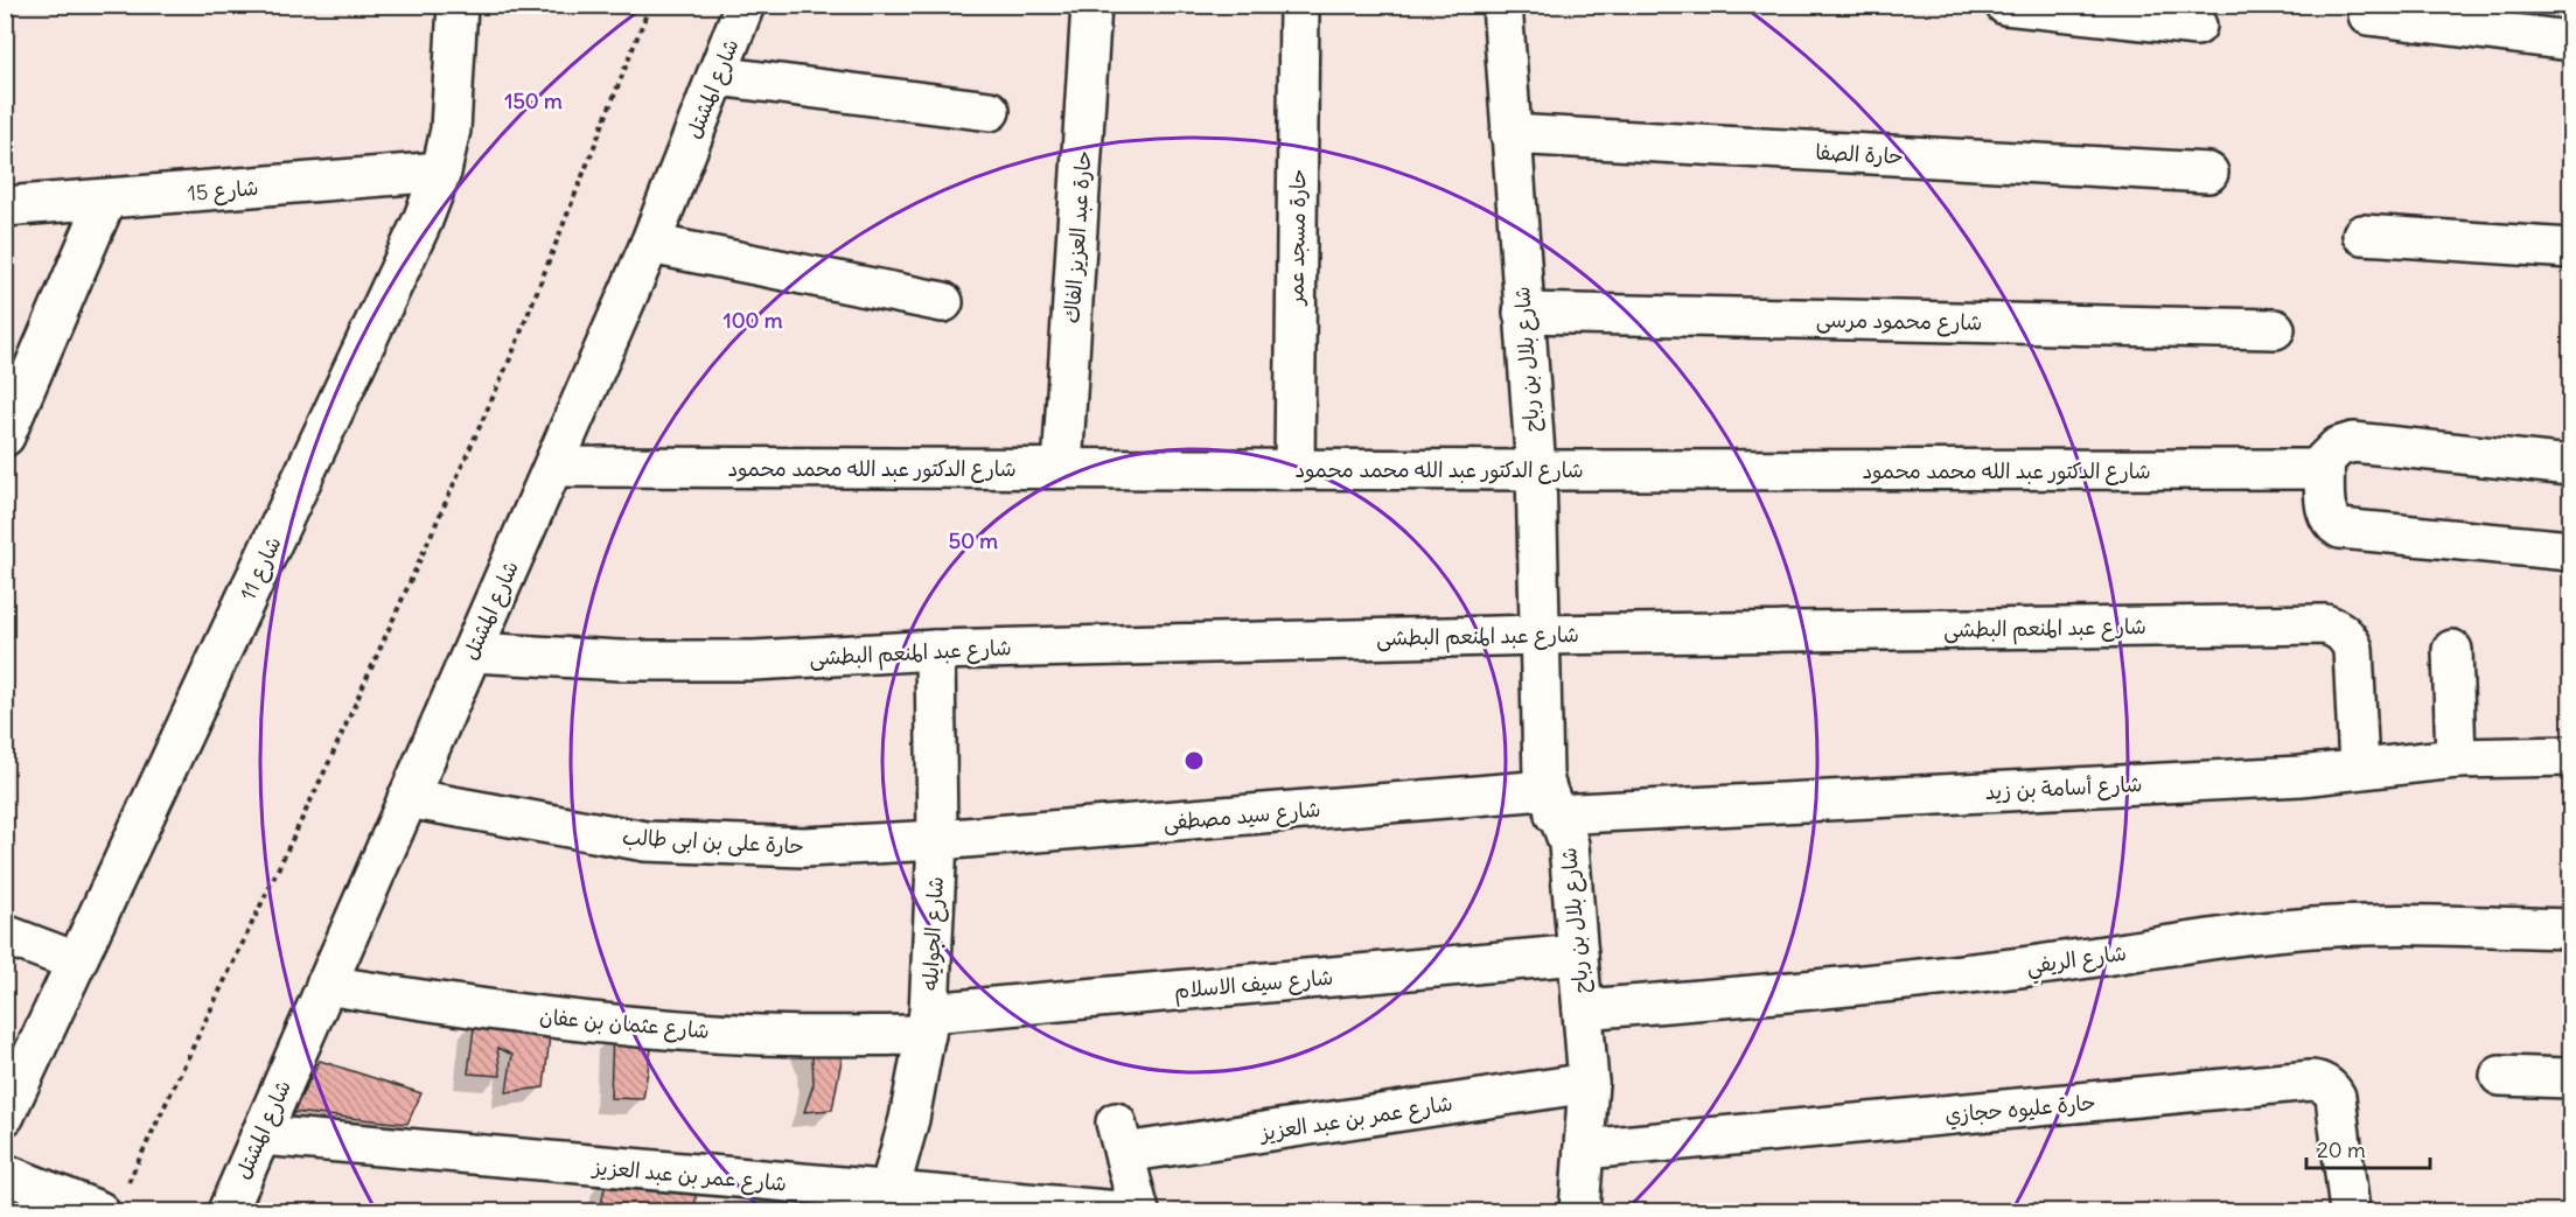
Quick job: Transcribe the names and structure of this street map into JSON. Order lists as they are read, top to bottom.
{
  "streets": {
    "street": [
      "شارع المشتل",
      "حارة الصفا",
      "شارع 15",
      "حارة عبد العزيز الفاك",
      "حارة مسجد عمر",
      "شارع محمود مرسى",
      "شارع بلال بن رباح",
      "شارع الدكتور عبد الله محمد محمود",
      "شارع 11",
      "شارع عبد المنعم البطشى",
      "شارع أسامة بن زيد",
      "شارع سيد مصطفى",
      "حارة على بن ابى طالب",
      "شارع الجوايله",
      "شارع الريفي",
      "شارع سيف الاسلام",
      "شارع عثمان بن عفان",
      "حارة عليوه حجازي",
      "شارع عمر بن عبد العزيز"
    ]
  },
  "crossings": [
    ["شارع المشتل", "شارع الدكتور عبد الله محمد محمود"],
    ["شارع المشتل", "شارع عبد المنعم البطشى"],
    ["شارع المشتل", "حارة على بن ابى طالب"],
    ["شارع المشتل", "شارع عثمان بن عفان"],
    ["شارع المشتل", "شارع عمر بن عبد العزيز"],
    ["حارة الصفا", "شارع بلال بن رباح"],
    ["شارع 15", "شارع 11"],
    ["حارة عبد العزيز الفاك", "شارع الدكتور عبد الله محمد محمود"],
    ["حارة مسجد عمر", "شارع الدكتور عبد الله محمد محمود"],
    ["شارع محمود مرسى", "شارع بلال بن رباح"],
    ["شارع بلال بن رباح", "شارع الدكتور عبد الله محمد محمود"],
    ["شارع بلال بن رباح", "شارع عبد المنعم البطشى"],
    ["شارع بلال بن رباح", "شارع أسامة بن زيد"],
    ["شارع بلال بن رباح", "شارع سيد مصطفى"],
    ["شارع بلال بن رباح", "شارع الريفي"],
    ["شارع بلال بن رباح", "شارع سيف الاسلام"],
    ["شارع بلال بن رباح", "حارة عليوه حجازي"],
    ["شارع بلال بن رباح", "شارع عمر بن عبد العزيز"],
    ["شارع عبد المنعم البطشى", "شارع أسامة بن زيد"],
    ["شارع عبد المنعم البطشى", "شارع الجوايله"],
    ["شارع أسامة بن زيد", "شارع سيد مصطفى"],
    ["شارع سيد مصطفى", "حارة على بن ابى طالب"],
    ["شارع سيد مصطفى", "شارع الجوايله"],
    ["حارة على بن ابى طالب", "شارع الجوايله"],
    ["شارع الجوايله", "شارع سيف الاسلام"],
    ["شارع الجوايله", "شارع عثمان بن عفان"],
    ["شارع الجوايله", "شارع عمر بن عبد العزيز"],
    ["شارع سيف الاسلام", "شارع عثمان بن عفان"]
  ],
  "scale_bar": "20 m",
  "rings": ["150 m", "100 m", "50 m"]
}
